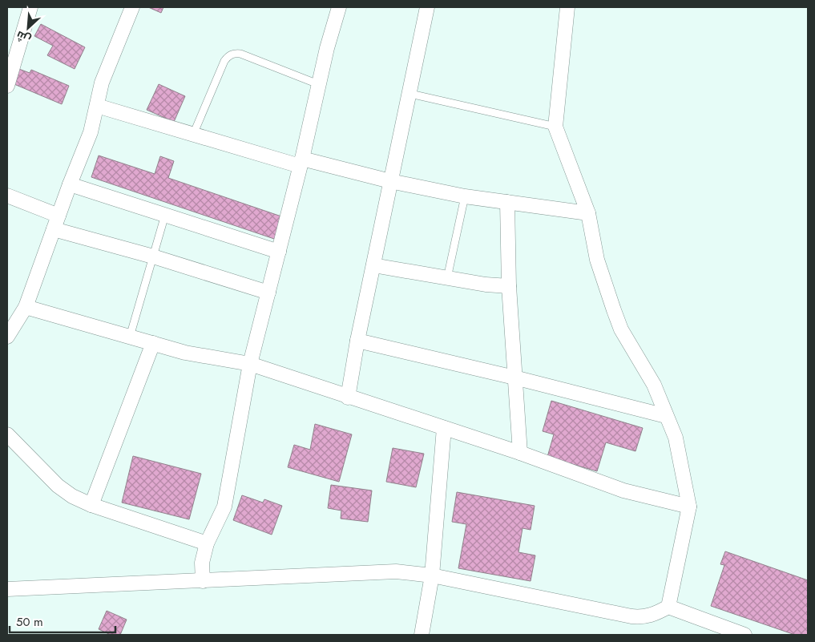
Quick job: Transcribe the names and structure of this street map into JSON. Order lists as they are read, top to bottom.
{
  "scale_bar": "50 m",
  "north": "bottom left"
}
